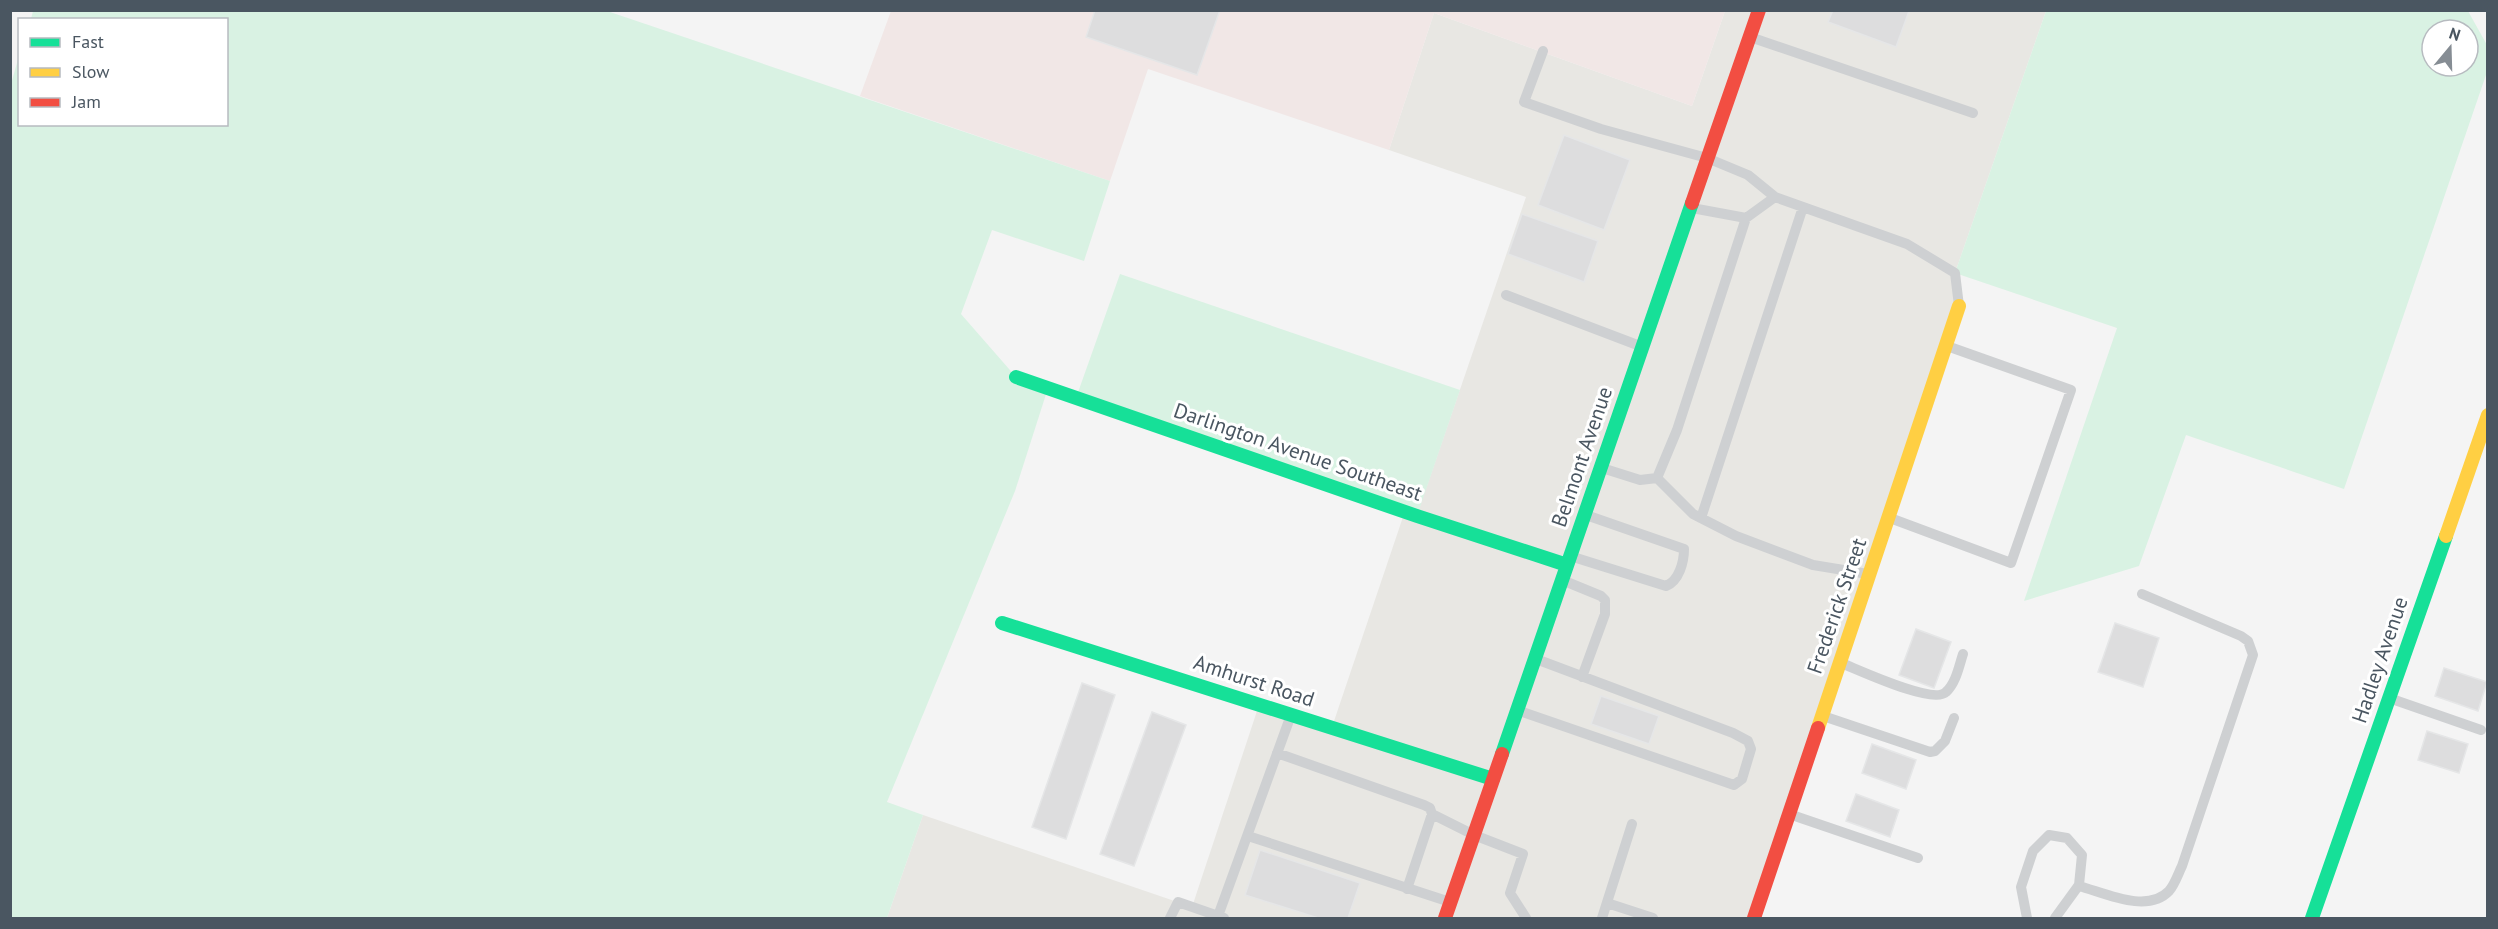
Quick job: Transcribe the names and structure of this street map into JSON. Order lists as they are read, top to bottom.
{
  "streets": {
    "street": [
      "Darlington Avenue Southeast",
      "Belmont Avenue",
      "Frederick Street",
      "Hadley Avenue",
      "Amhurst Road"
    ]
  },
  "crossings": [
    ["Darlington Avenue Southeast", "Belmont Avenue"],
    ["Belmont Avenue", "Amhurst Road"]
  ],
  "legend": ["Fast", "Slow", "Jam"],
  "north": "top"
}
